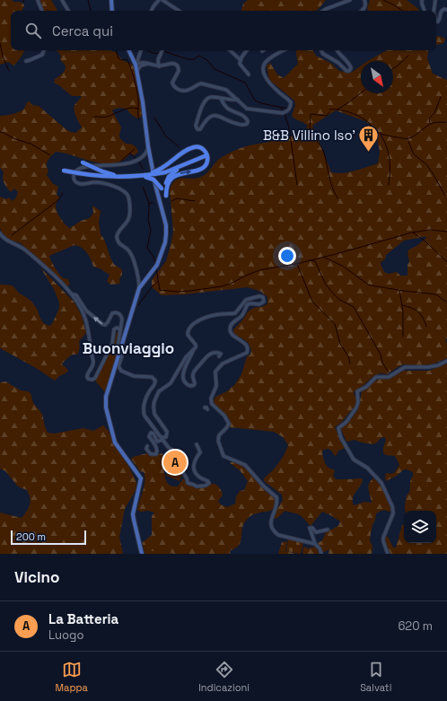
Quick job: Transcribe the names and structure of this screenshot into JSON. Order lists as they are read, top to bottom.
{
  "districts": ["Buonviaggio"],
  "places": {
    "building": ["B&B Villino Iso'"]
  },
  "scale_bar": "200 m",
  "north": "bottom right",
  "page": {
    "search": "Cerca qui",
    "pins": "A",
    "scale": "200 m",
    "heading": "Vicino",
    "list": [
      {
        "mark": "A",
        "name": "La Batteria",
        "note": "Luogo",
        "value": "620 m"
      }
    ],
    "nav": ["Mappa", "Indicazioni", "Salvati"]
  }
}
